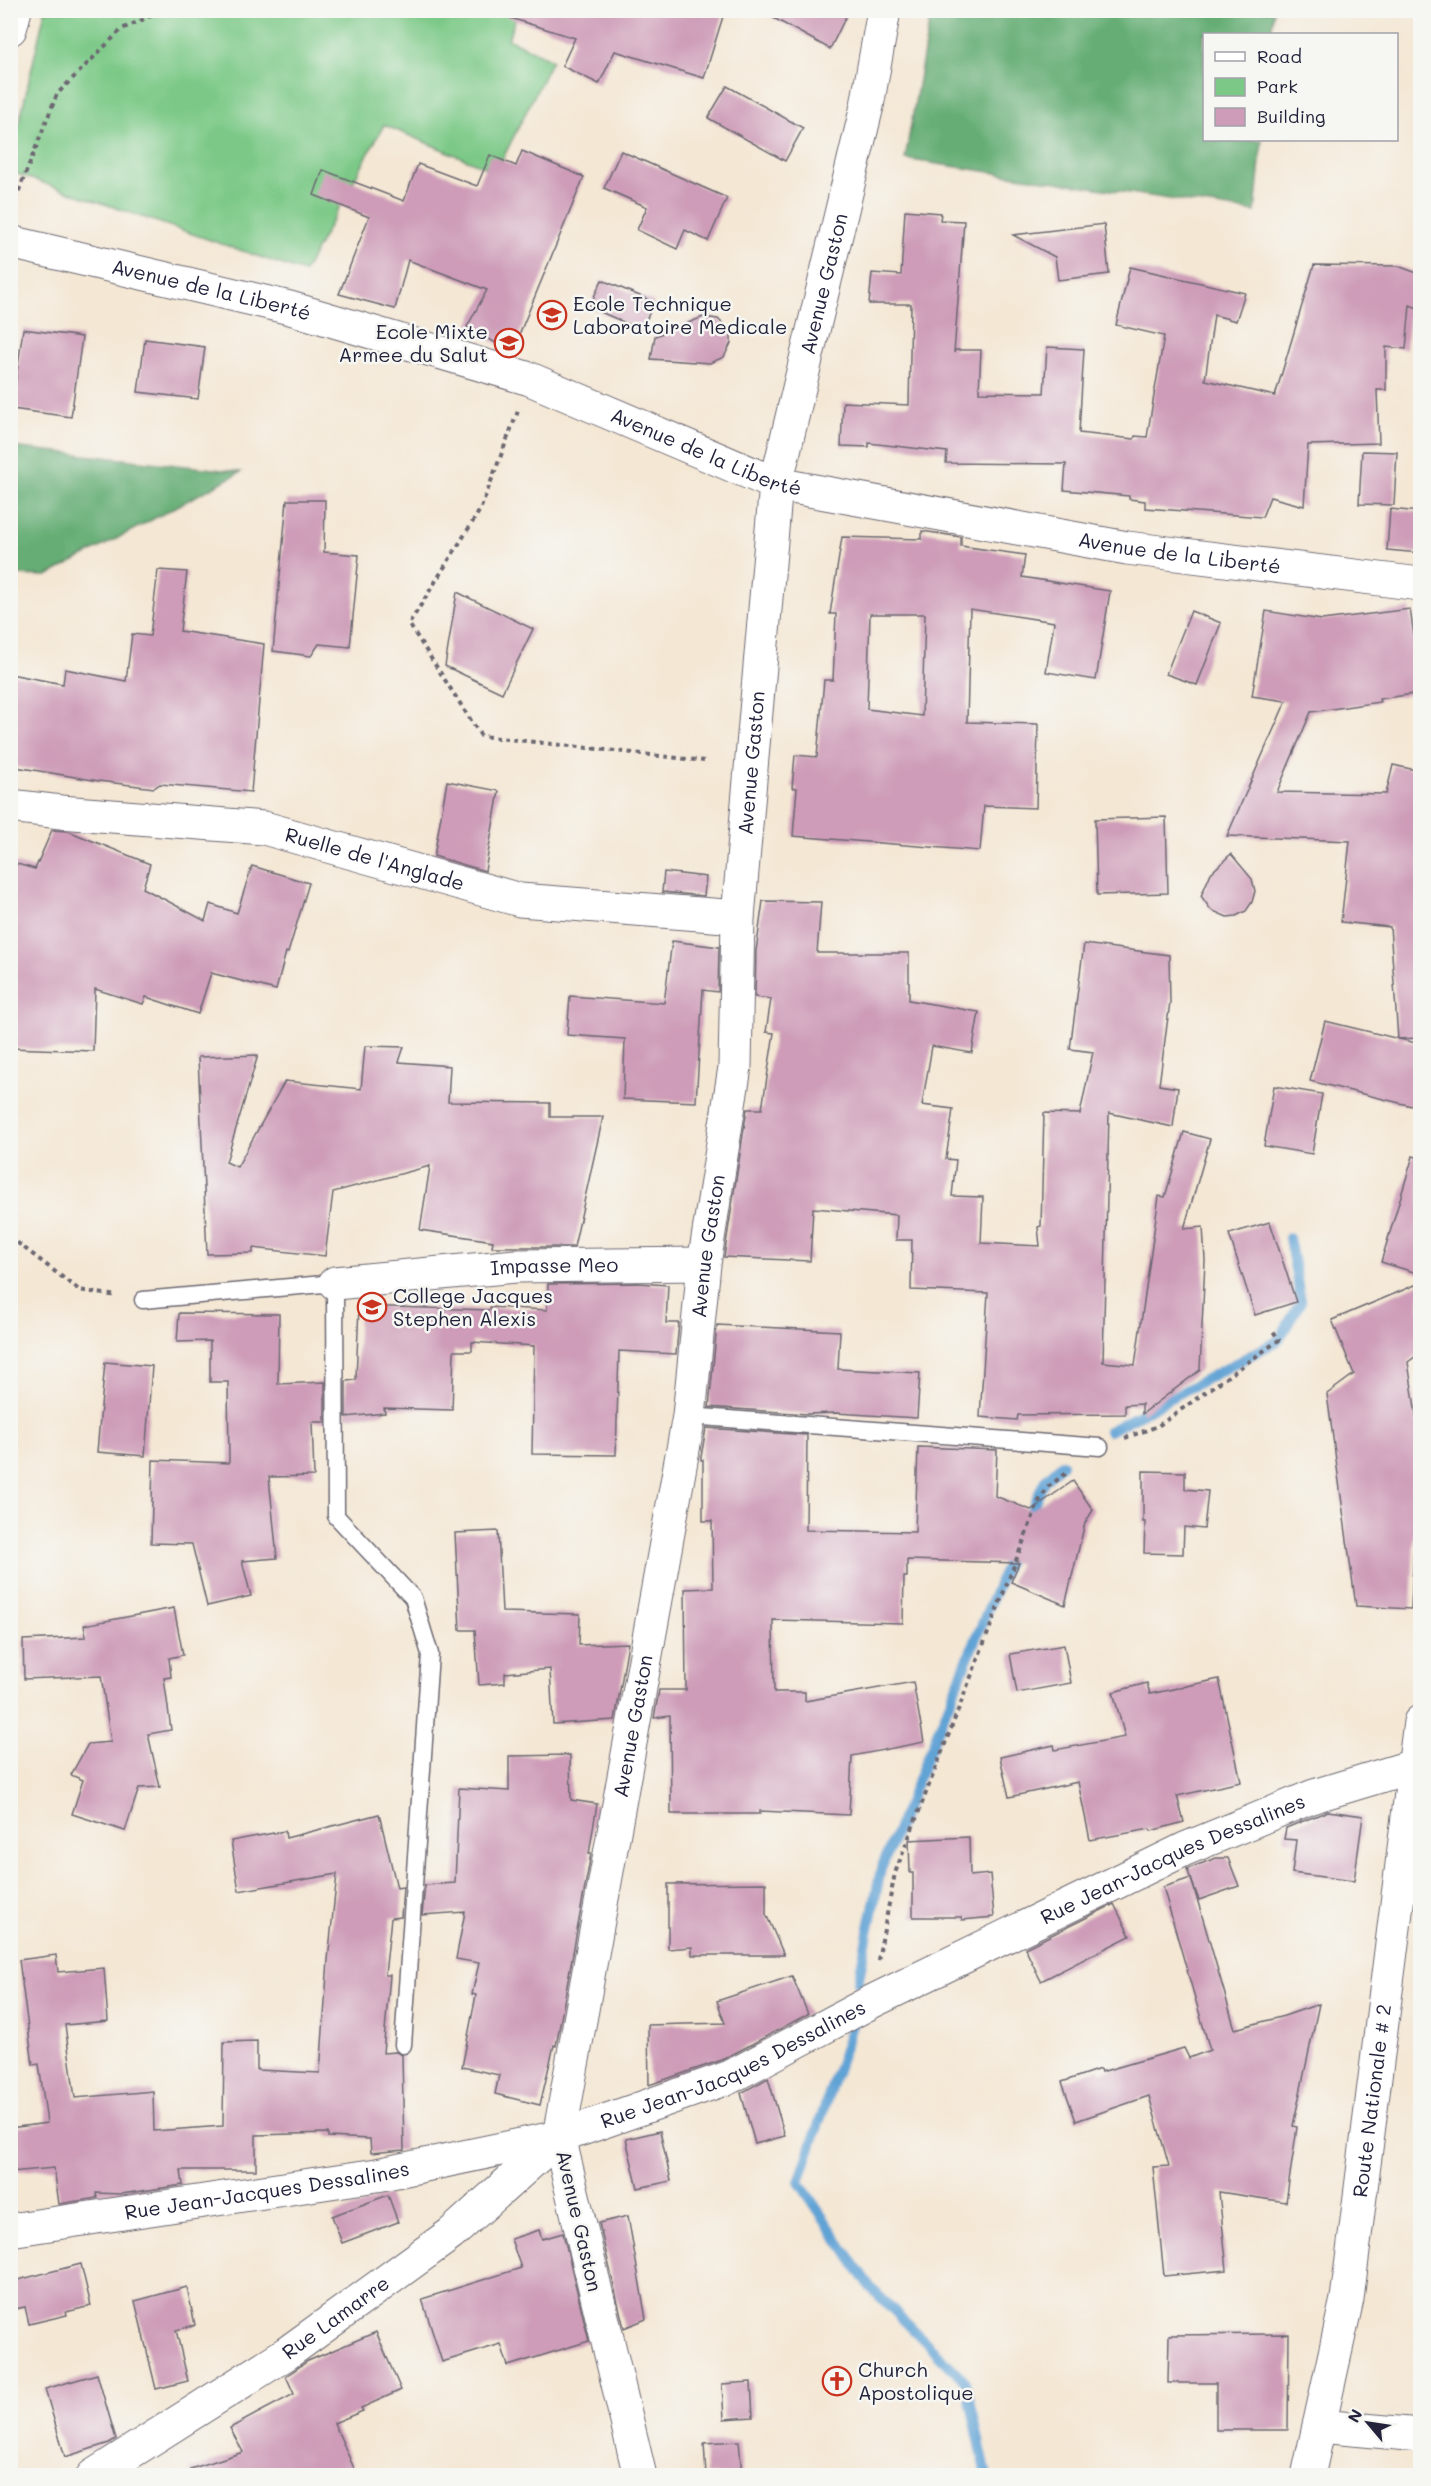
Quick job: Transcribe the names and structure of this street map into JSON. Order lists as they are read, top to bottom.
{
  "streets": {
    "street": [
      "Avenue Gaston",
      "Avenue de la Liberté",
      "Ruelle de l'Anglade",
      "Impasse Meo",
      "Rue Jean-Jacques Dessalines",
      "Route Nationale # 2",
      "Rue Lamarre"
    ]
  },
  "crossings": [
    ["Avenue Gaston", "Avenue de la Liberté"],
    ["Avenue Gaston", "Ruelle de l'Anglade"],
    ["Avenue Gaston", "Impasse Meo"],
    ["Avenue Gaston", "Rue Jean-Jacques Dessalines"],
    ["Avenue Gaston", "Rue Lamarre"],
    ["Rue Jean-Jacques Dessalines", "Route Nationale # 2"],
    ["Rue Jean-Jacques Dessalines", "Rue Lamarre"]
  ],
  "places": {
    "school or university": ["Ecole Technique Laboratoire Medicale", "Ecole Mixte Armee du Salut", "College Jacques Stephen Alexis"],
    "church": ["Church Apostolique"]
  },
  "legend": ["Road", "Park", "Building"],
  "north": "top left"
}
